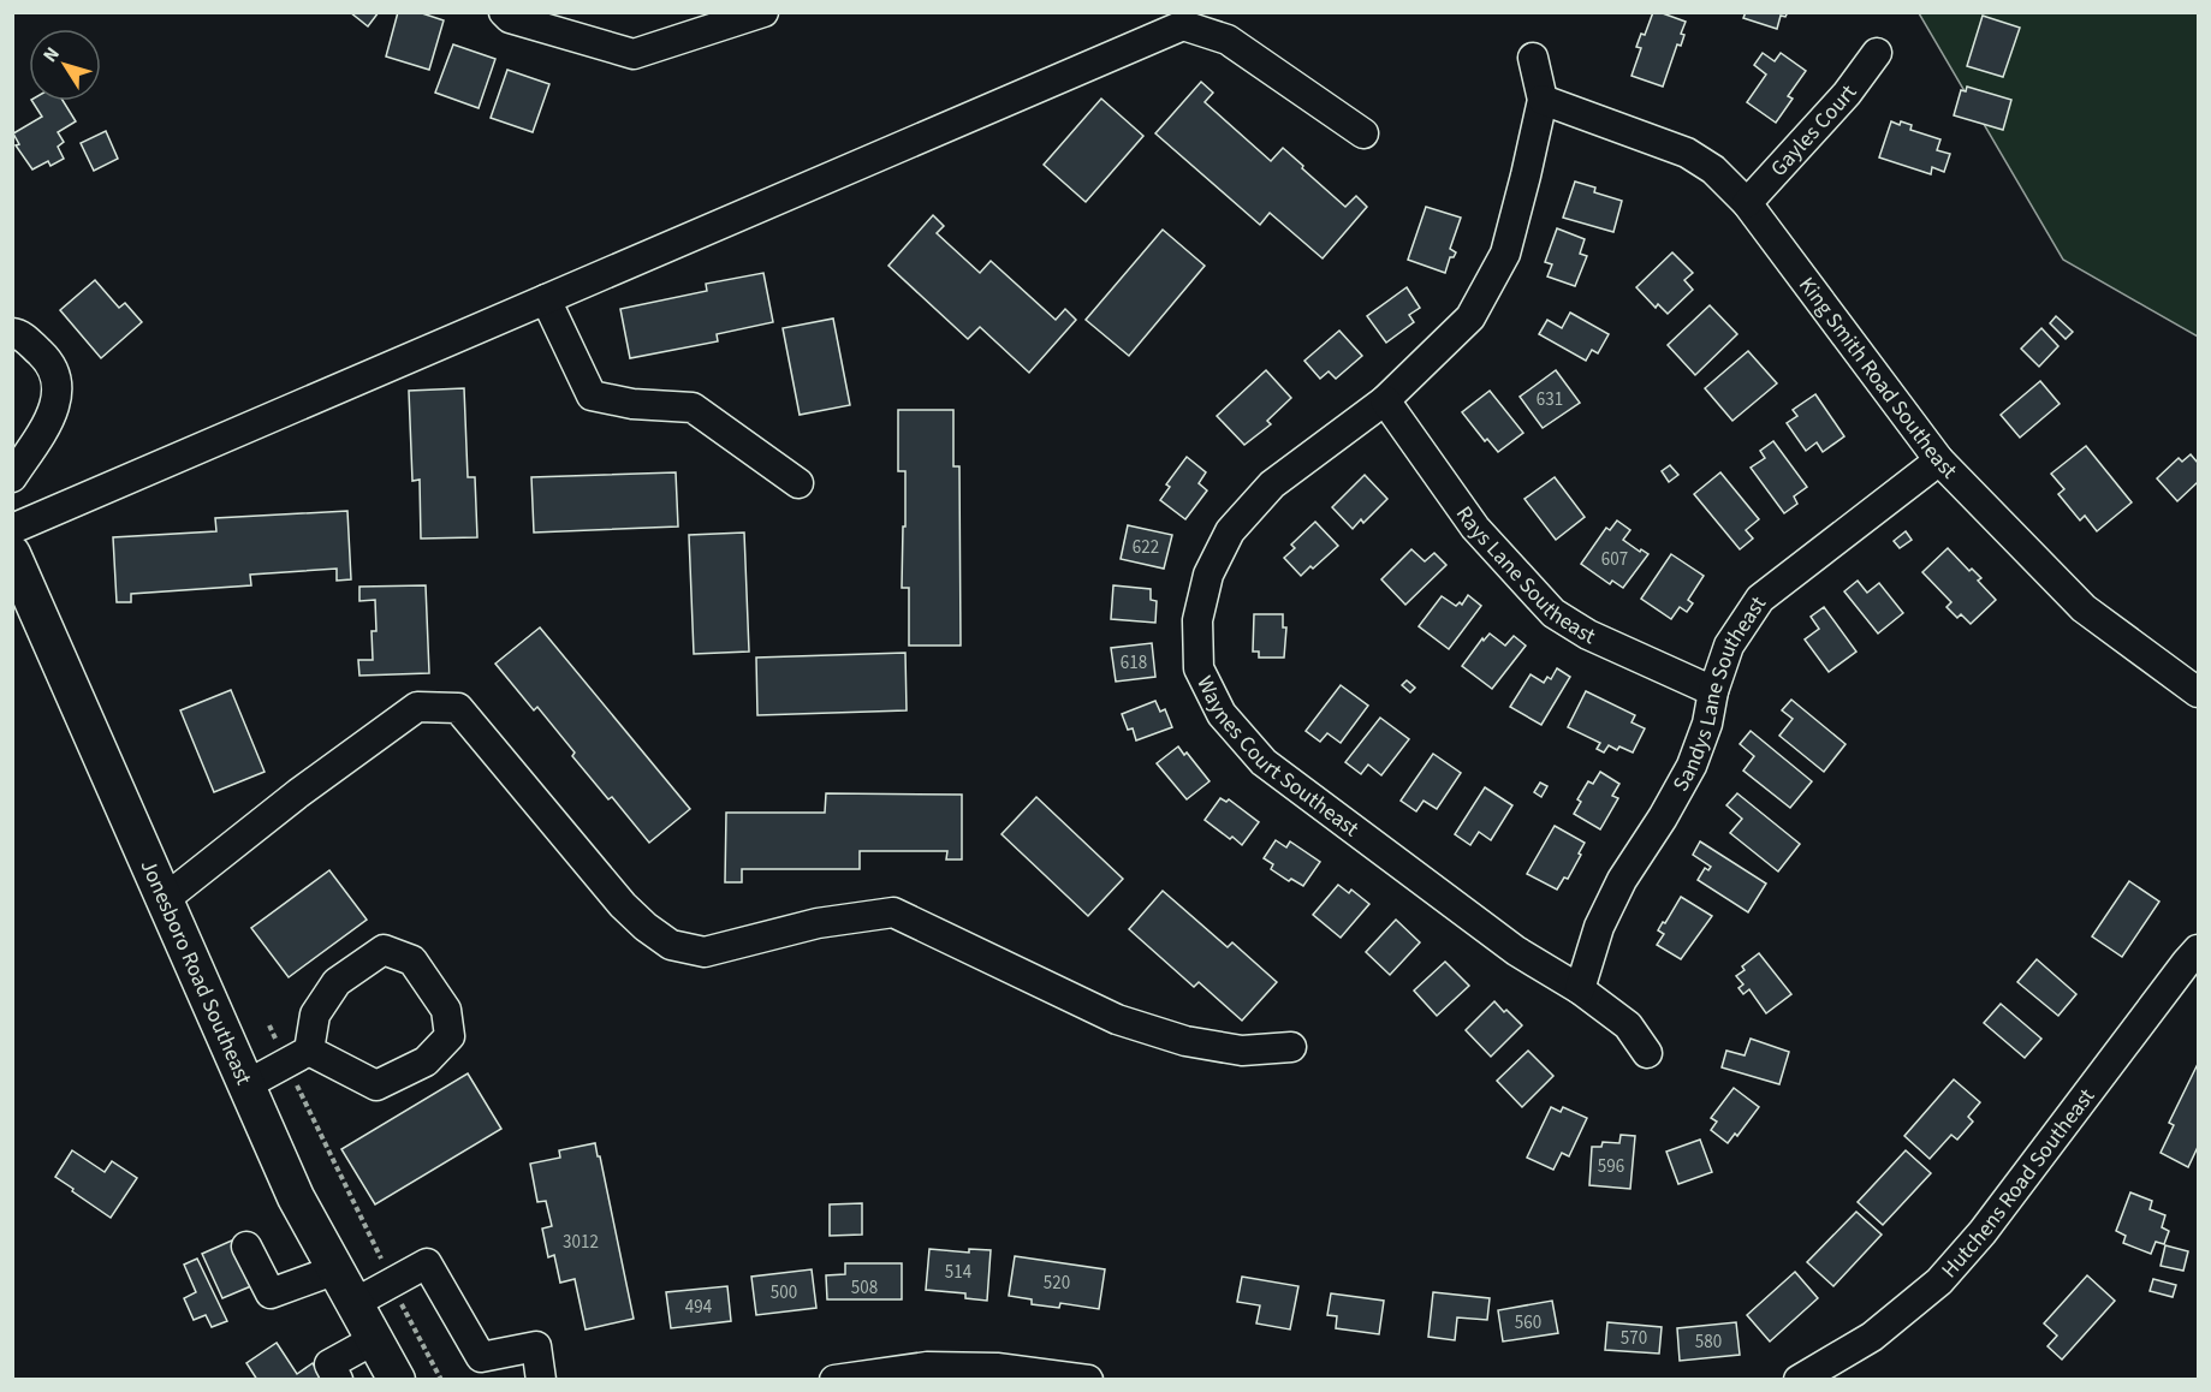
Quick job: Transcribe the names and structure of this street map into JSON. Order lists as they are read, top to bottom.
{
  "streets": {
    "main road": ["Jonesboro Road Southeast"],
    "street": [
      "Gayles Court",
      "King Smith Road Southeast",
      "Rays Lane Southeast",
      "Sandys Lane Southeast",
      "Waynes Court Southeast",
      "Hutchens Road Southeast"
    ]
  },
  "crossings": [
    ["Gayles Court", "King Smith Road Southeast"],
    ["King Smith Road Southeast", "Sandys Lane Southeast"],
    ["King Smith Road Southeast", "Waynes Court Southeast"],
    ["Rays Lane Southeast", "Sandys Lane Southeast"],
    ["Rays Lane Southeast", "Waynes Court Southeast"],
    ["Sandys Lane Southeast", "Waynes Court Southeast"]
  ],
  "house_numbers": [
    "631",
    "622",
    "607",
    "618",
    "596",
    "3012",
    "514",
    "520",
    "508",
    "500",
    "494",
    "560",
    "570",
    "580"
  ],
  "north": "top left"
}
